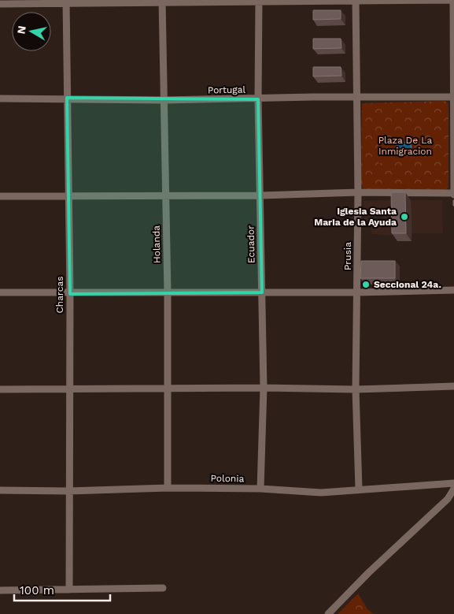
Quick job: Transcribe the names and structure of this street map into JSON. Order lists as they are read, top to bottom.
{
  "streets": {
    "street": [
      "Portugal",
      "Holanda",
      "Ecuador",
      "Prusia",
      "Charcas",
      "Polonia"
    ]
  },
  "crossings": [
    ["Portugal", "Holanda"],
    ["Portugal", "Ecuador"],
    ["Portugal", "Prusia"],
    ["Portugal", "Charcas"],
    ["Holanda", "Polonia"],
    ["Ecuador", "Polonia"],
    ["Prusia", "Polonia"],
    ["Charcas", "Polonia"]
  ],
  "parks": ["Plaza De La Inmigracion"],
  "places": ["Iglesia Santa Maria de la Ayuda", "Seccional 24a."],
  "scale_bar": "100 m",
  "north": "left"
}
